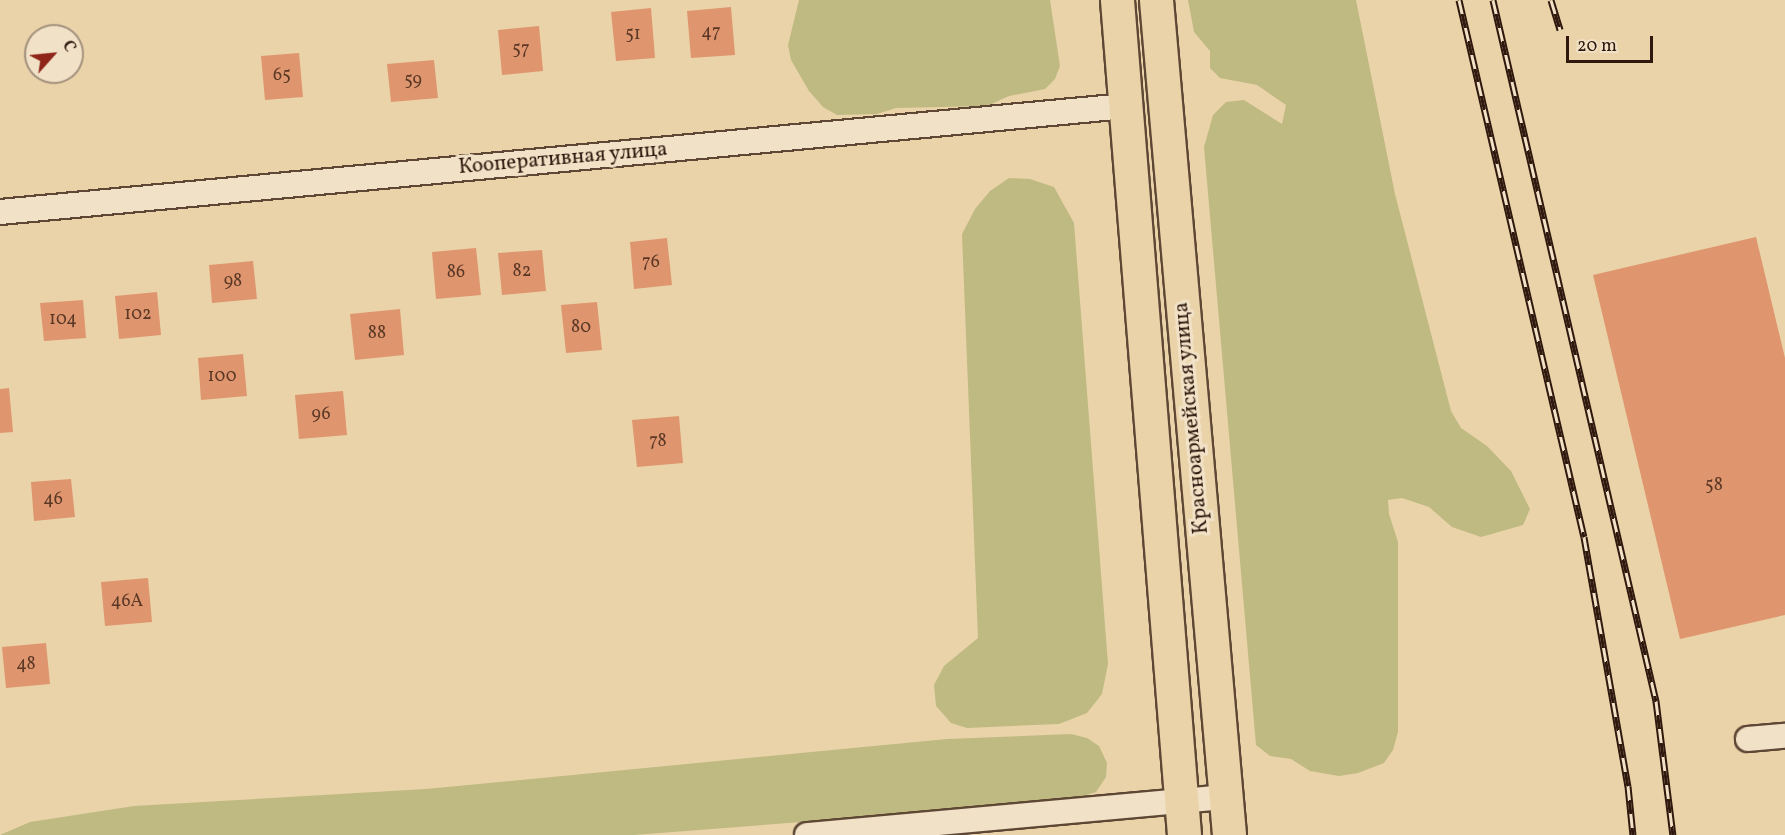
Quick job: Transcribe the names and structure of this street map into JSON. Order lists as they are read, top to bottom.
{
  "streets": {
    "main road": ["Красноармейская улица"],
    "street": ["Кооперативная улица"]
  },
  "crossings": [
    ["Кооперативная улица", "Красноармейская улица"]
  ],
  "house_numbers": [
    "47",
    "51",
    "57",
    "65",
    "59",
    "76",
    "82",
    "86",
    "98",
    "102",
    "104",
    "80",
    "88",
    "100",
    "96",
    "78",
    "58",
    "46",
    "46А",
    "48"
  ],
  "scale_bar": "20 m",
  "north": "top right"
}
